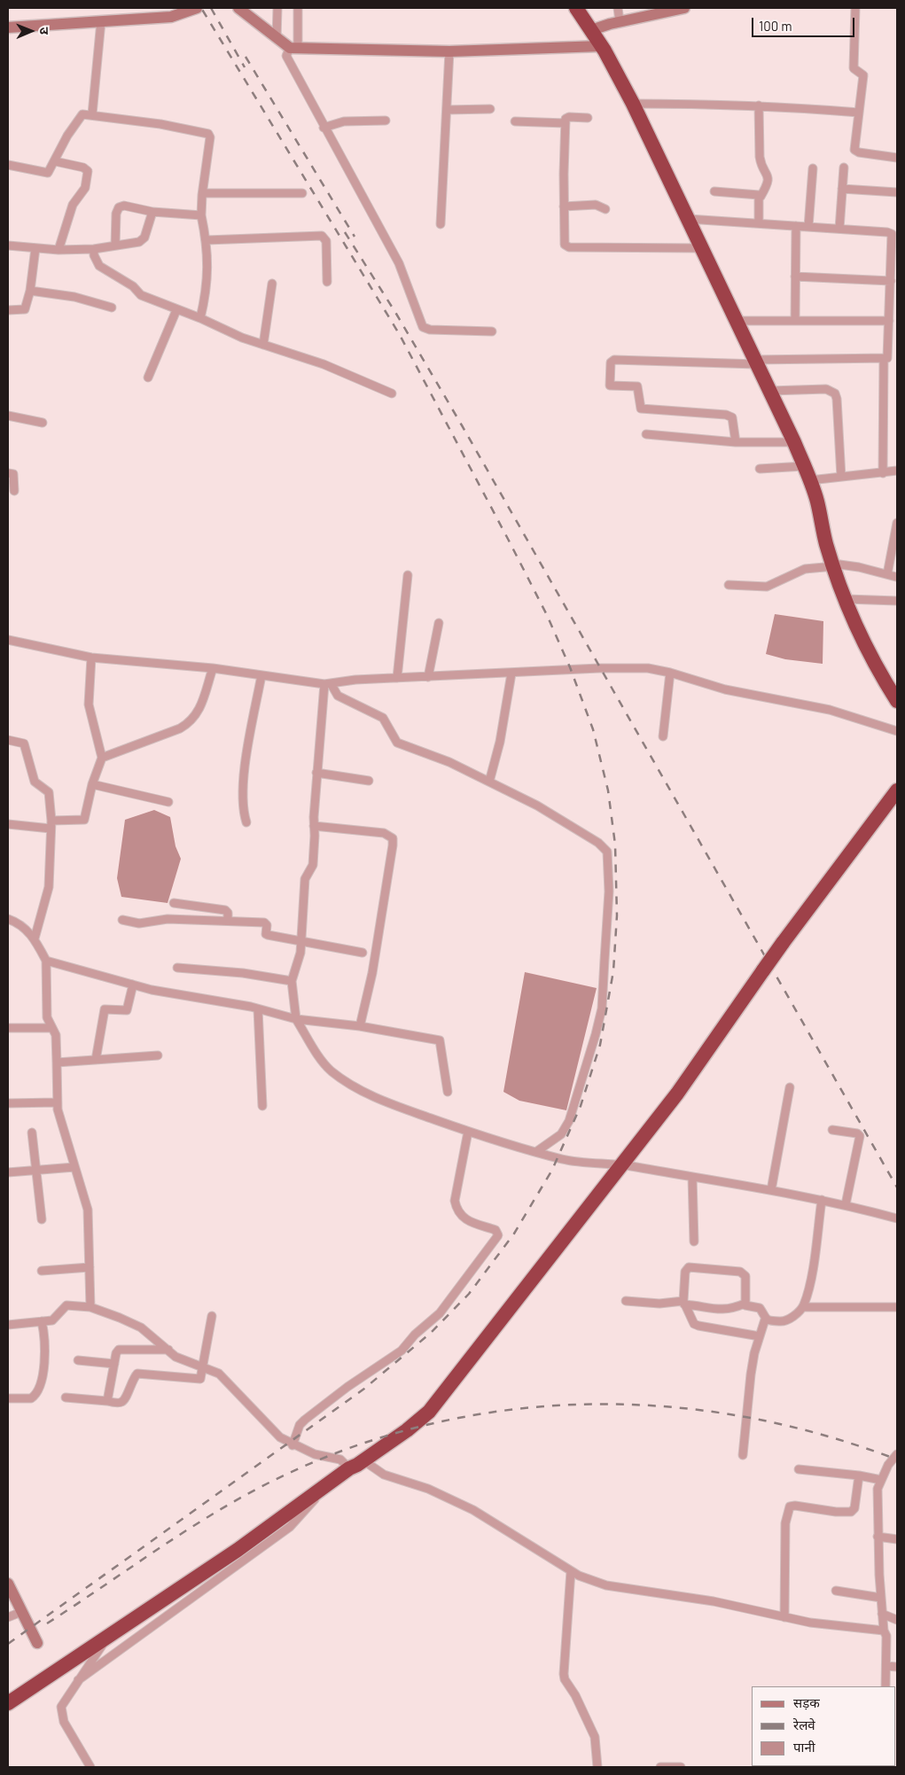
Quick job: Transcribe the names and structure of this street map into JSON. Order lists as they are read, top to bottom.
{
  "legend": ["सड़क", "रेलवे", "पानी"],
  "scale_bar": "100 m",
  "north": "right"
}
